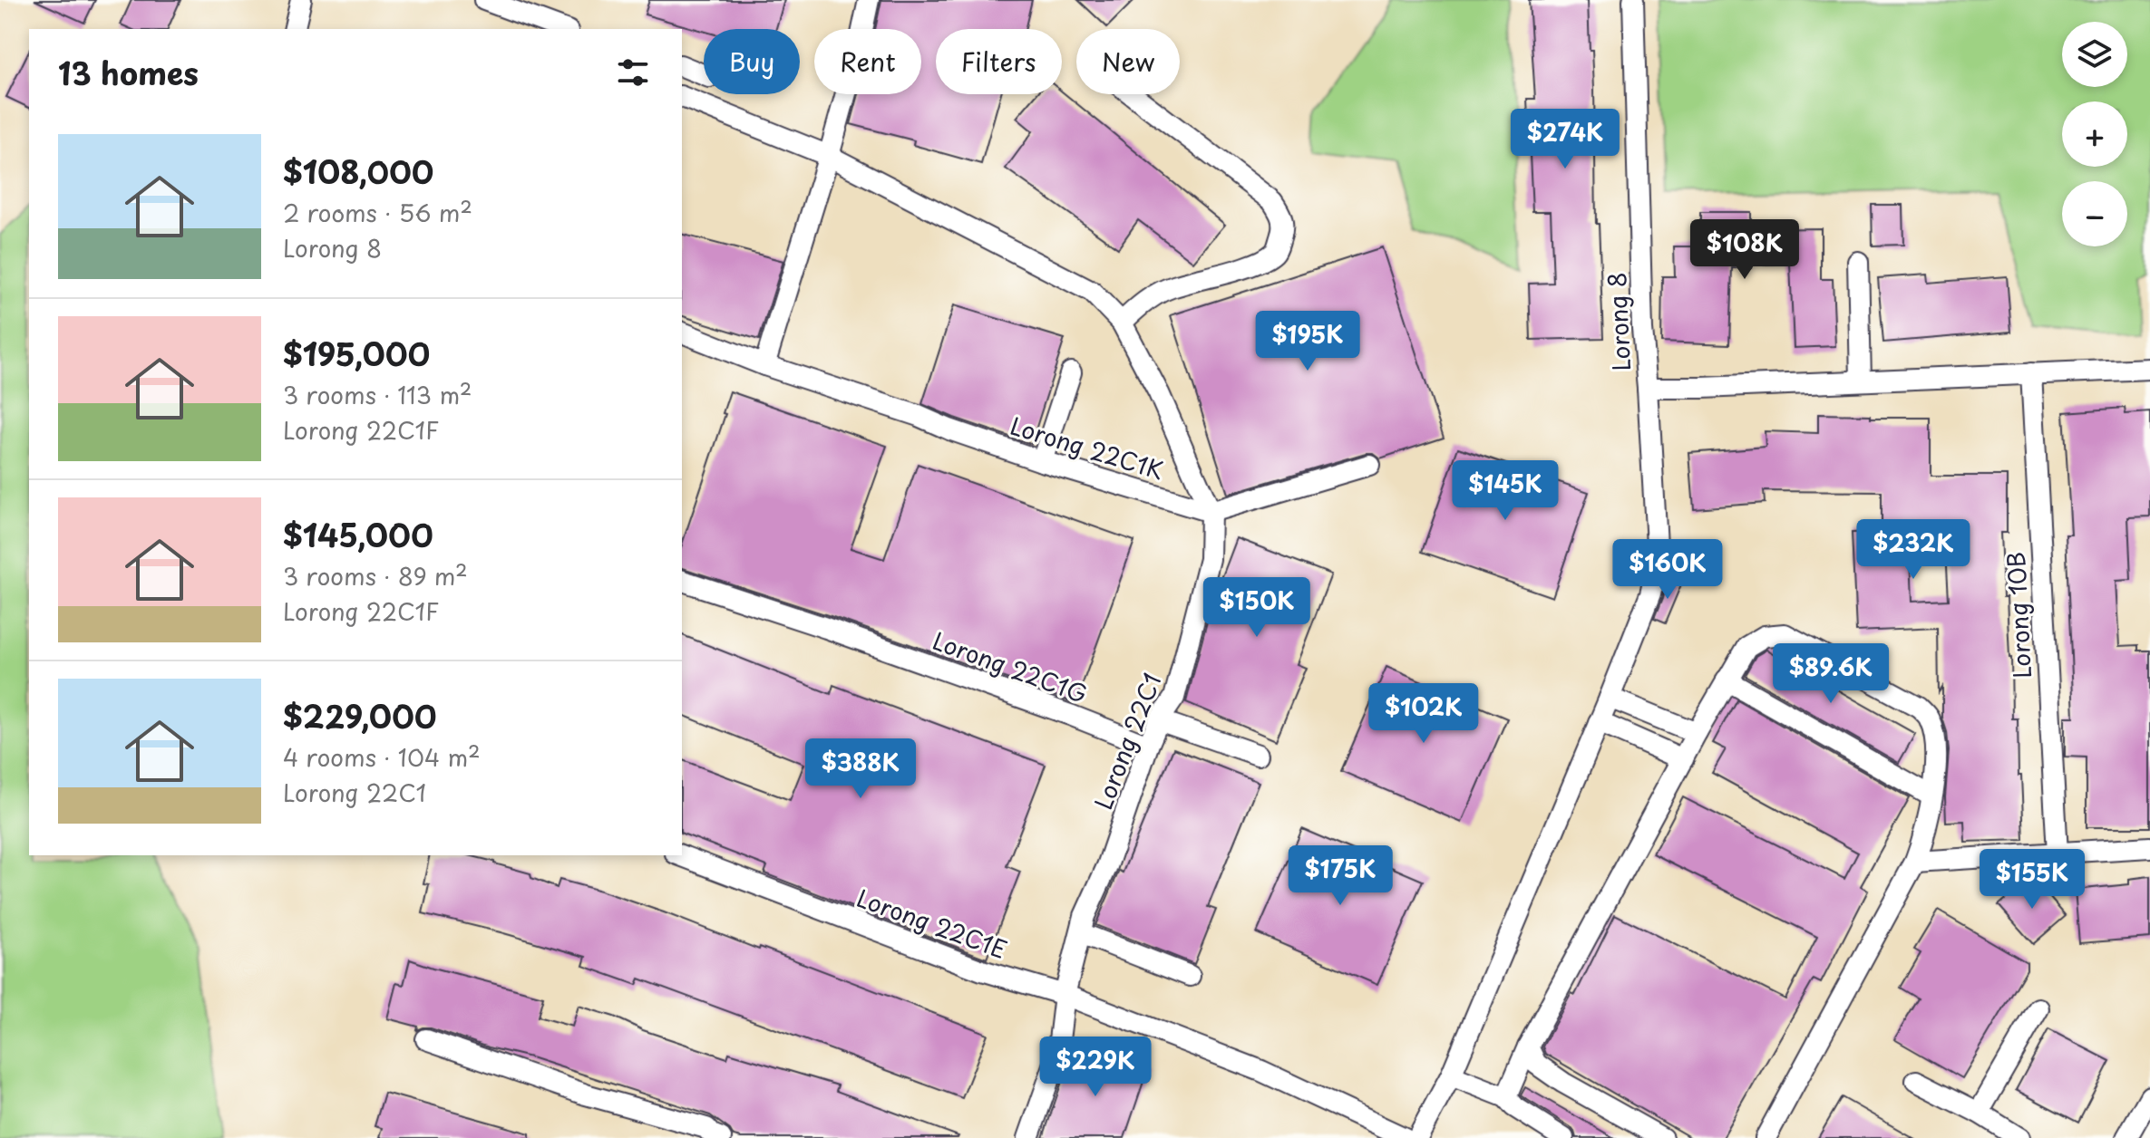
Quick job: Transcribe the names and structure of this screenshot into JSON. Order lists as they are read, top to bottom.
{
  "streets": {
    "street": [
      "Lorong 8",
      "Lorong 22C1K",
      "Lorong 10B",
      "Lorong 22C1G",
      "Lorong 22C1",
      "Lorong 22C1E"
    ]
  },
  "crossings": [
    ["Lorong 8", "Lorong 10B"],
    ["Lorong 22C1K", "Lorong 22C1"],
    ["Lorong 22C1G", "Lorong 22C1"],
    ["Lorong 22C1", "Lorong 22C1E"]
  ],
  "page": {
    "map_buttons": ["+", "−"],
    "chip": [
      "Buy",
      "Rent",
      "Filters",
      "New"
    ],
    "heading": "13 homes",
    "price": [
      "$274K",
      "$108K",
      "$195K",
      "$145K",
      "$232K",
      "$160K",
      "$150K",
      "$89.6K",
      "$102K",
      "$388K",
      "$175K",
      "$155K",
      "$229K"
    ],
    "list": [
      {
        "name": "$108,000",
        "note": "2 rooms · 56 m² · Lorong 8"
      },
      {
        "name": "$195,000",
        "note": "3 rooms · 113 m² · Lorong 22C1F"
      },
      {
        "name": "$145,000",
        "note": "3 rooms · 89 m² · Lorong 22C1F"
      },
      {
        "name": "$229,000",
        "note": "4 rooms · 104 m² · Lorong 22C1"
      }
    ]
  }
}
